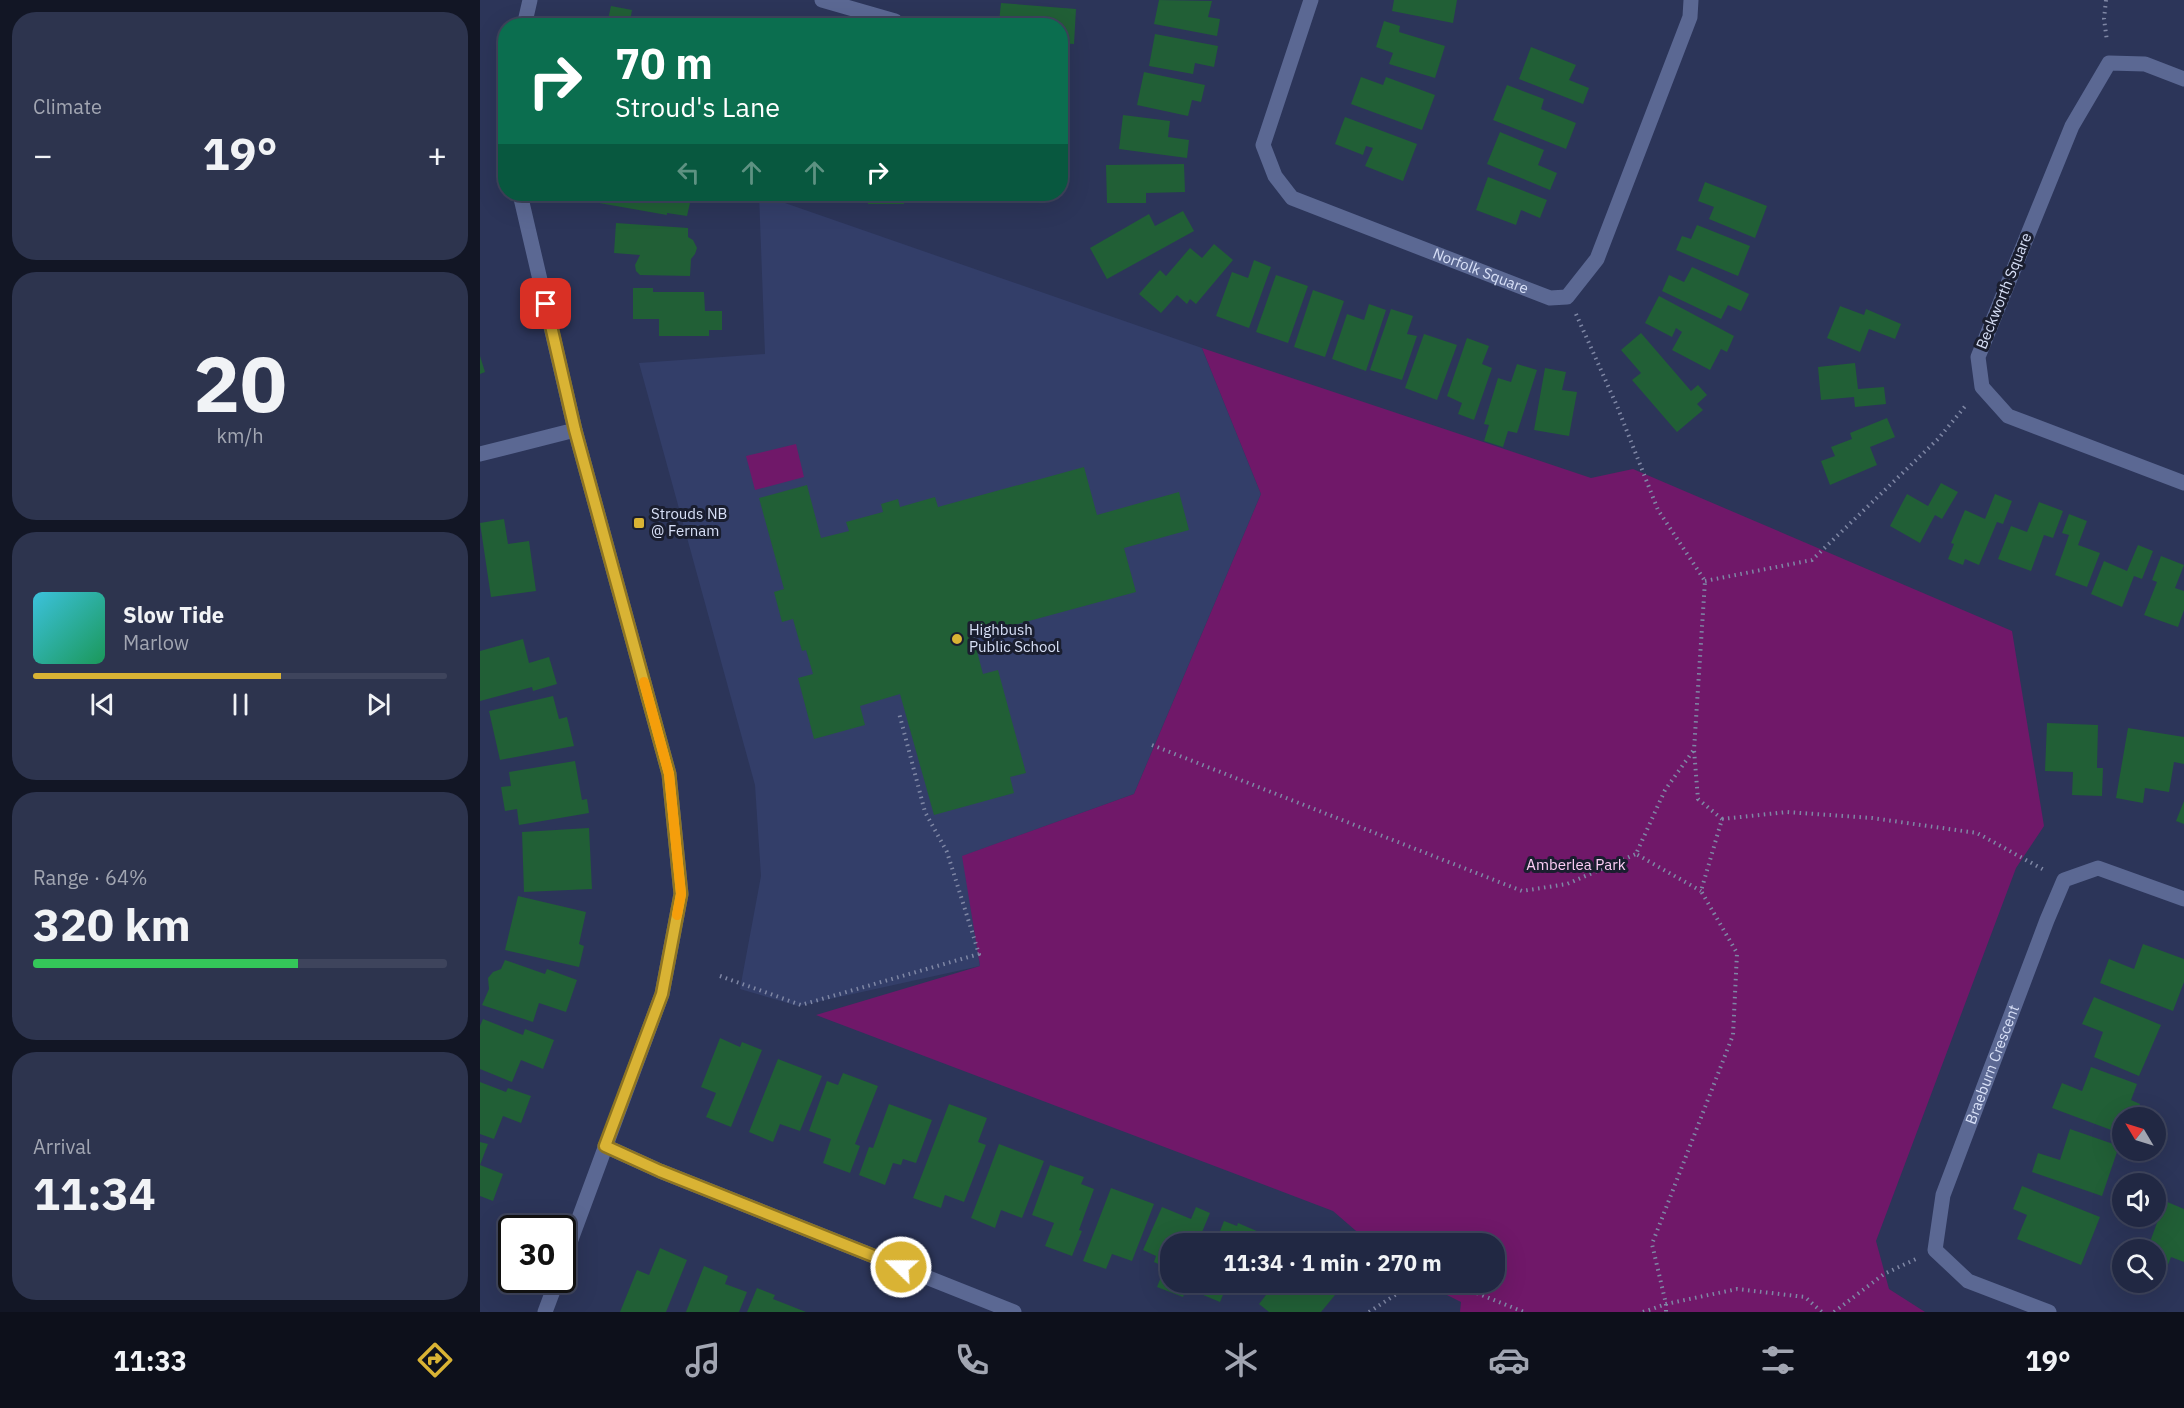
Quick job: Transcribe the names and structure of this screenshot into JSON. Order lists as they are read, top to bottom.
{
  "streets": {
    "street": ["Norfolk Square", "Beckworth Square", "Braeburn Crescent"]
  },
  "parks": ["Amberlea Park"],
  "places": {
    "transit": ["Strouds NB @ Fernam"],
    "other": ["Highbush Public School"]
  },
  "north": "top left",
  "page": {
    "tile": [
      "Climate",
      ["20", "km/h"],
      ["Range · 64%", "320 km"],
      ["Arrival", "11:34"]
    ],
    "turn": ["70 m", "Stroud's Lane"],
    "heat": ["−", "19°", "+"],
    "song": ["Slow Tide", "Marlow"],
    "limit": "30",
    "trip": "11:34 · 1 min · 270 m",
    "tabs": ["11:33", "19°"]
  }
}
